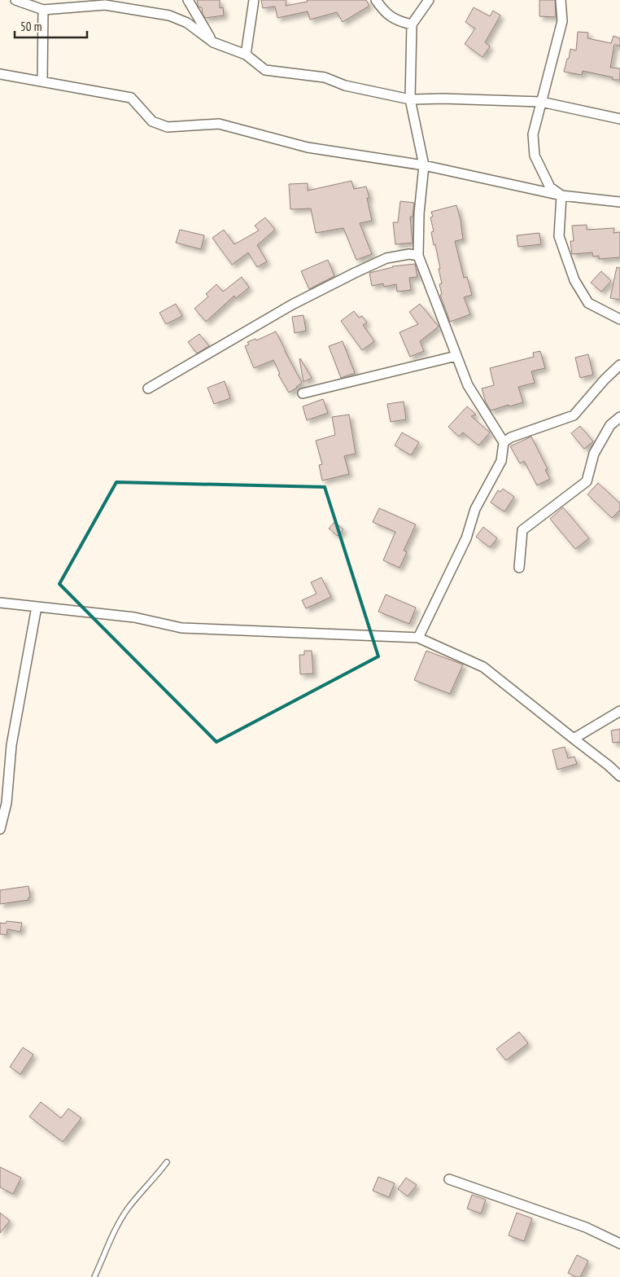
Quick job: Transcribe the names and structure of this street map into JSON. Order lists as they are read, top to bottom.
{
  "scale_bar": "50 m"
}
